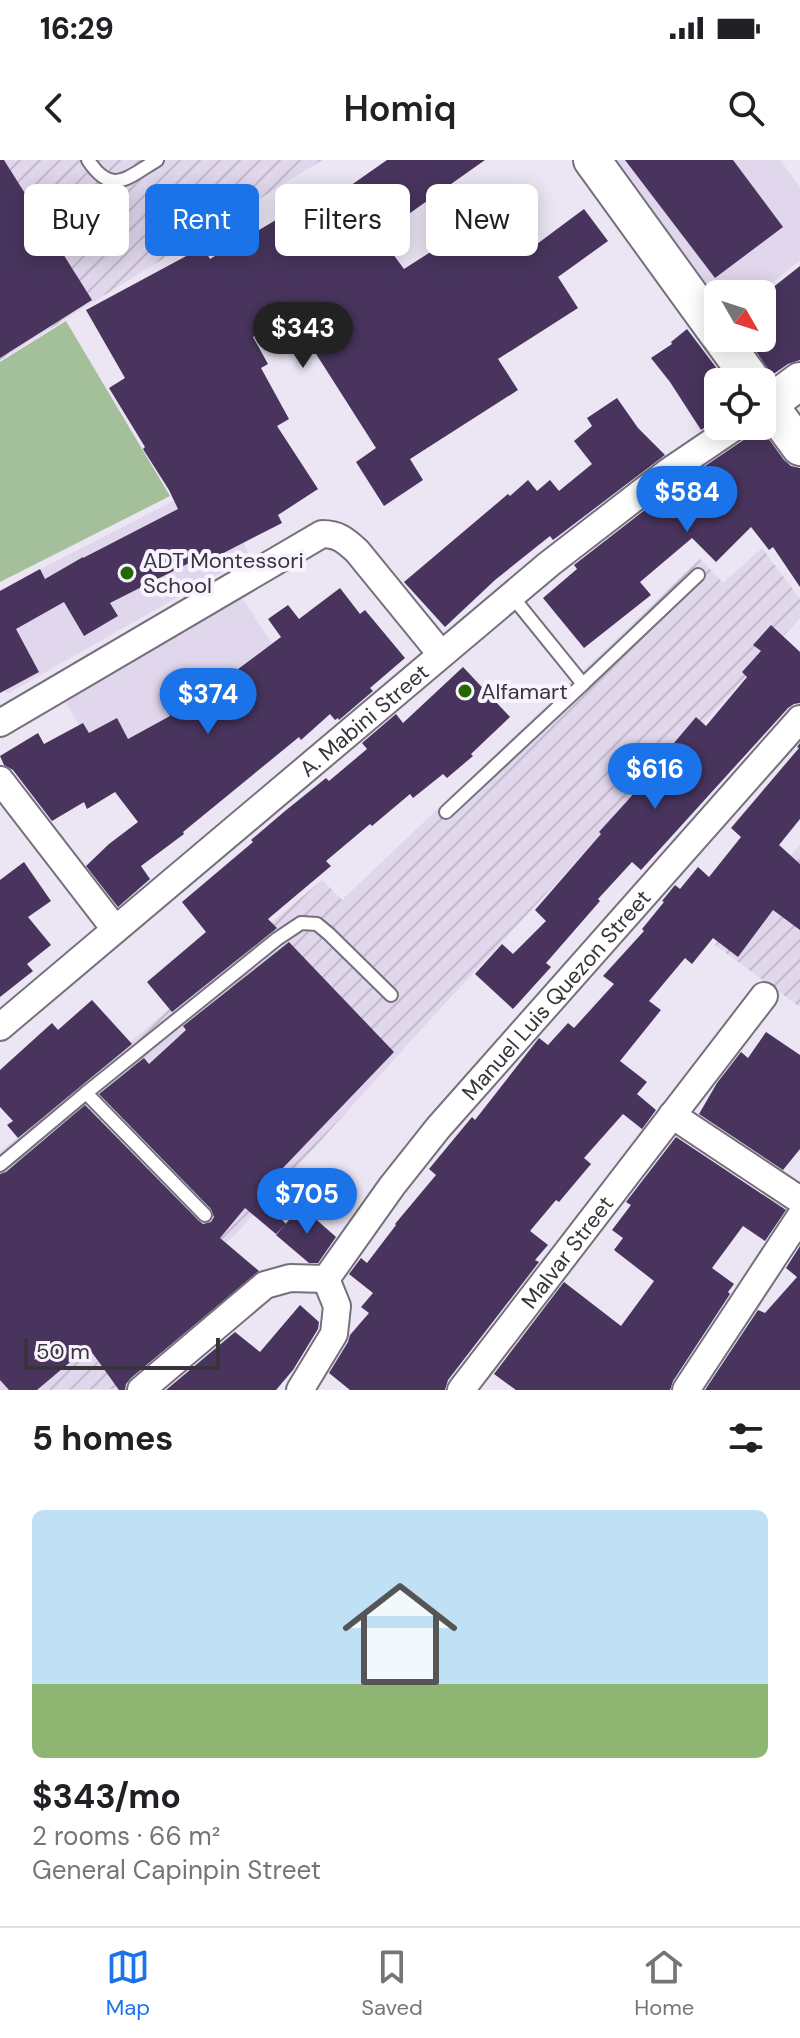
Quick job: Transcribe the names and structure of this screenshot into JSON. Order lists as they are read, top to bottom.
{
  "streets": {
    "street": ["A. Mabini Street", "Manuel Luis Quezon Street", "Malvar Street"]
  },
  "places": ["ADT Montessori School", "Alfamart"],
  "scale_bar": "50 m",
  "north": "bottom right",
  "page": {
    "status": "16:29",
    "header": "Homiq",
    "chip": [
      "Buy",
      "Rent",
      "Filters",
      "New"
    ],
    "price": [
      "$343",
      "$584",
      "$374",
      "$616",
      "$705"
    ],
    "scale": "50 m",
    "heading": "5 homes",
    "list": [
      {
        "name": "$343/mo",
        "note": "2 rooms · 66 m² · General Capinpin Street"
      }
    ],
    "tabs": ["Map", "Saved", "Home"]
  }
}
